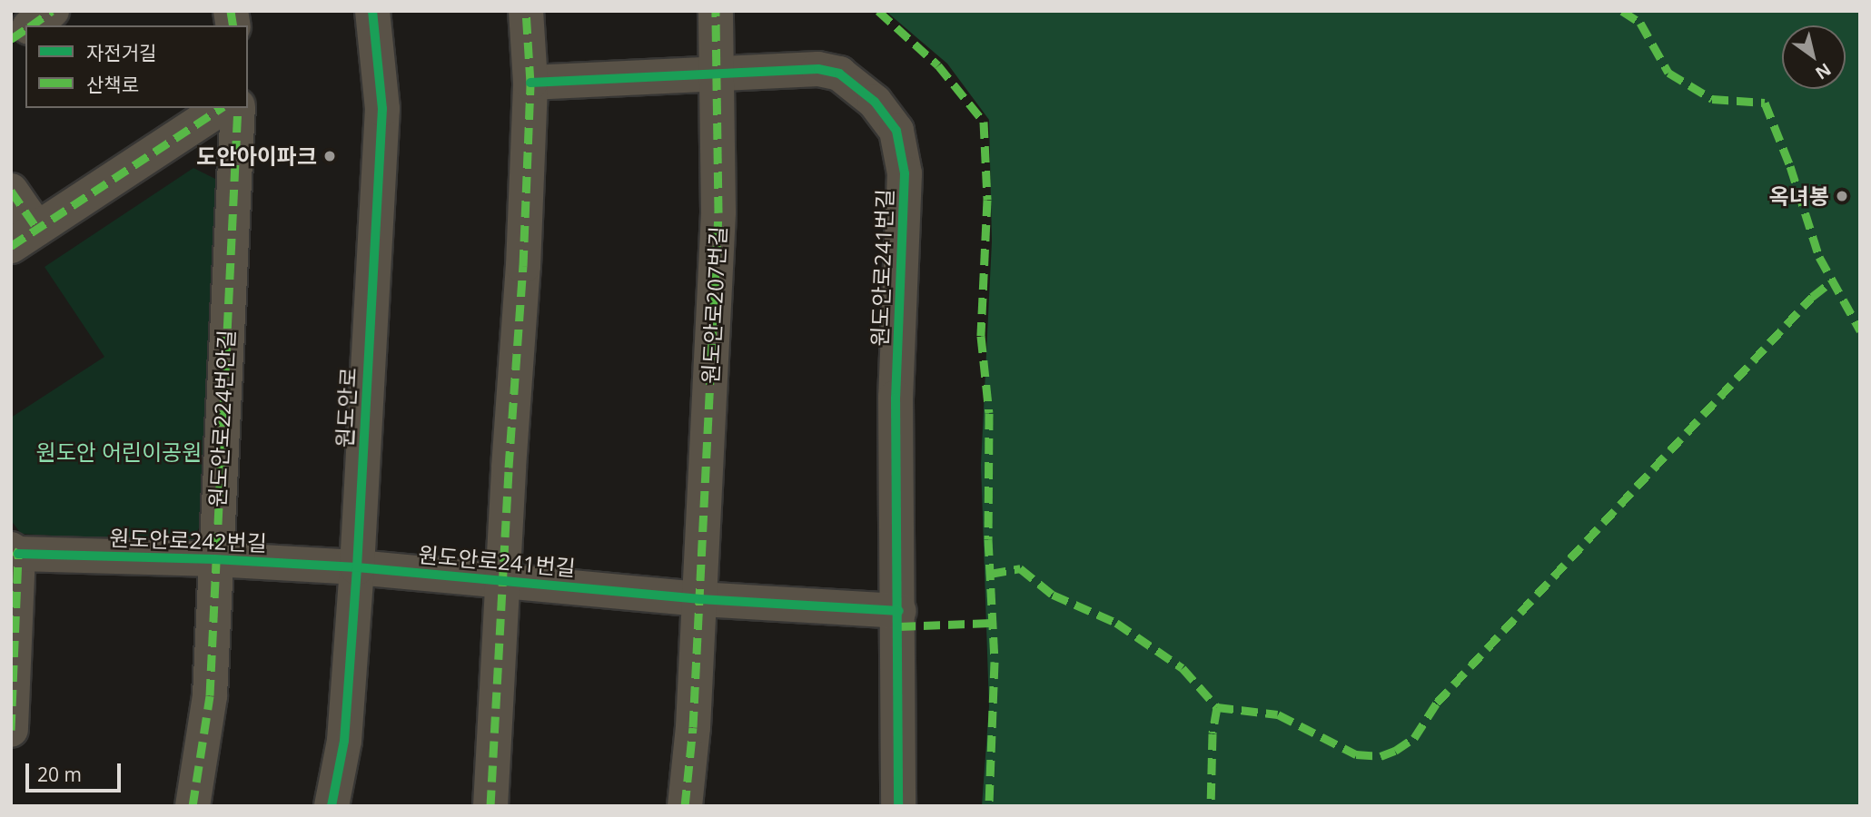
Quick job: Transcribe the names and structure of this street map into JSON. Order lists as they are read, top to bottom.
{
  "streets": {
    "street": [
      "원도안로241번길",
      "원도안로207번길",
      "원도안로",
      "원도안로224번안길",
      "원도안로242번길"
    ]
  },
  "crossings": [
    ["원도안로241번길", "원도안로207번길"],
    ["원도안로241번길", "원도안로"],
    ["원도안로241번길", "원도안로242번길"],
    ["원도안로", "원도안로242번길"],
    ["원도안로224번안길", "원도안로242번길"]
  ],
  "parks": ["원도안 어린이공원"],
  "places": ["도안아이파크", "옥녀봉"],
  "legend": ["자전거길", "산책로"],
  "scale_bar": "20 m",
  "north": "bottom right"
}
